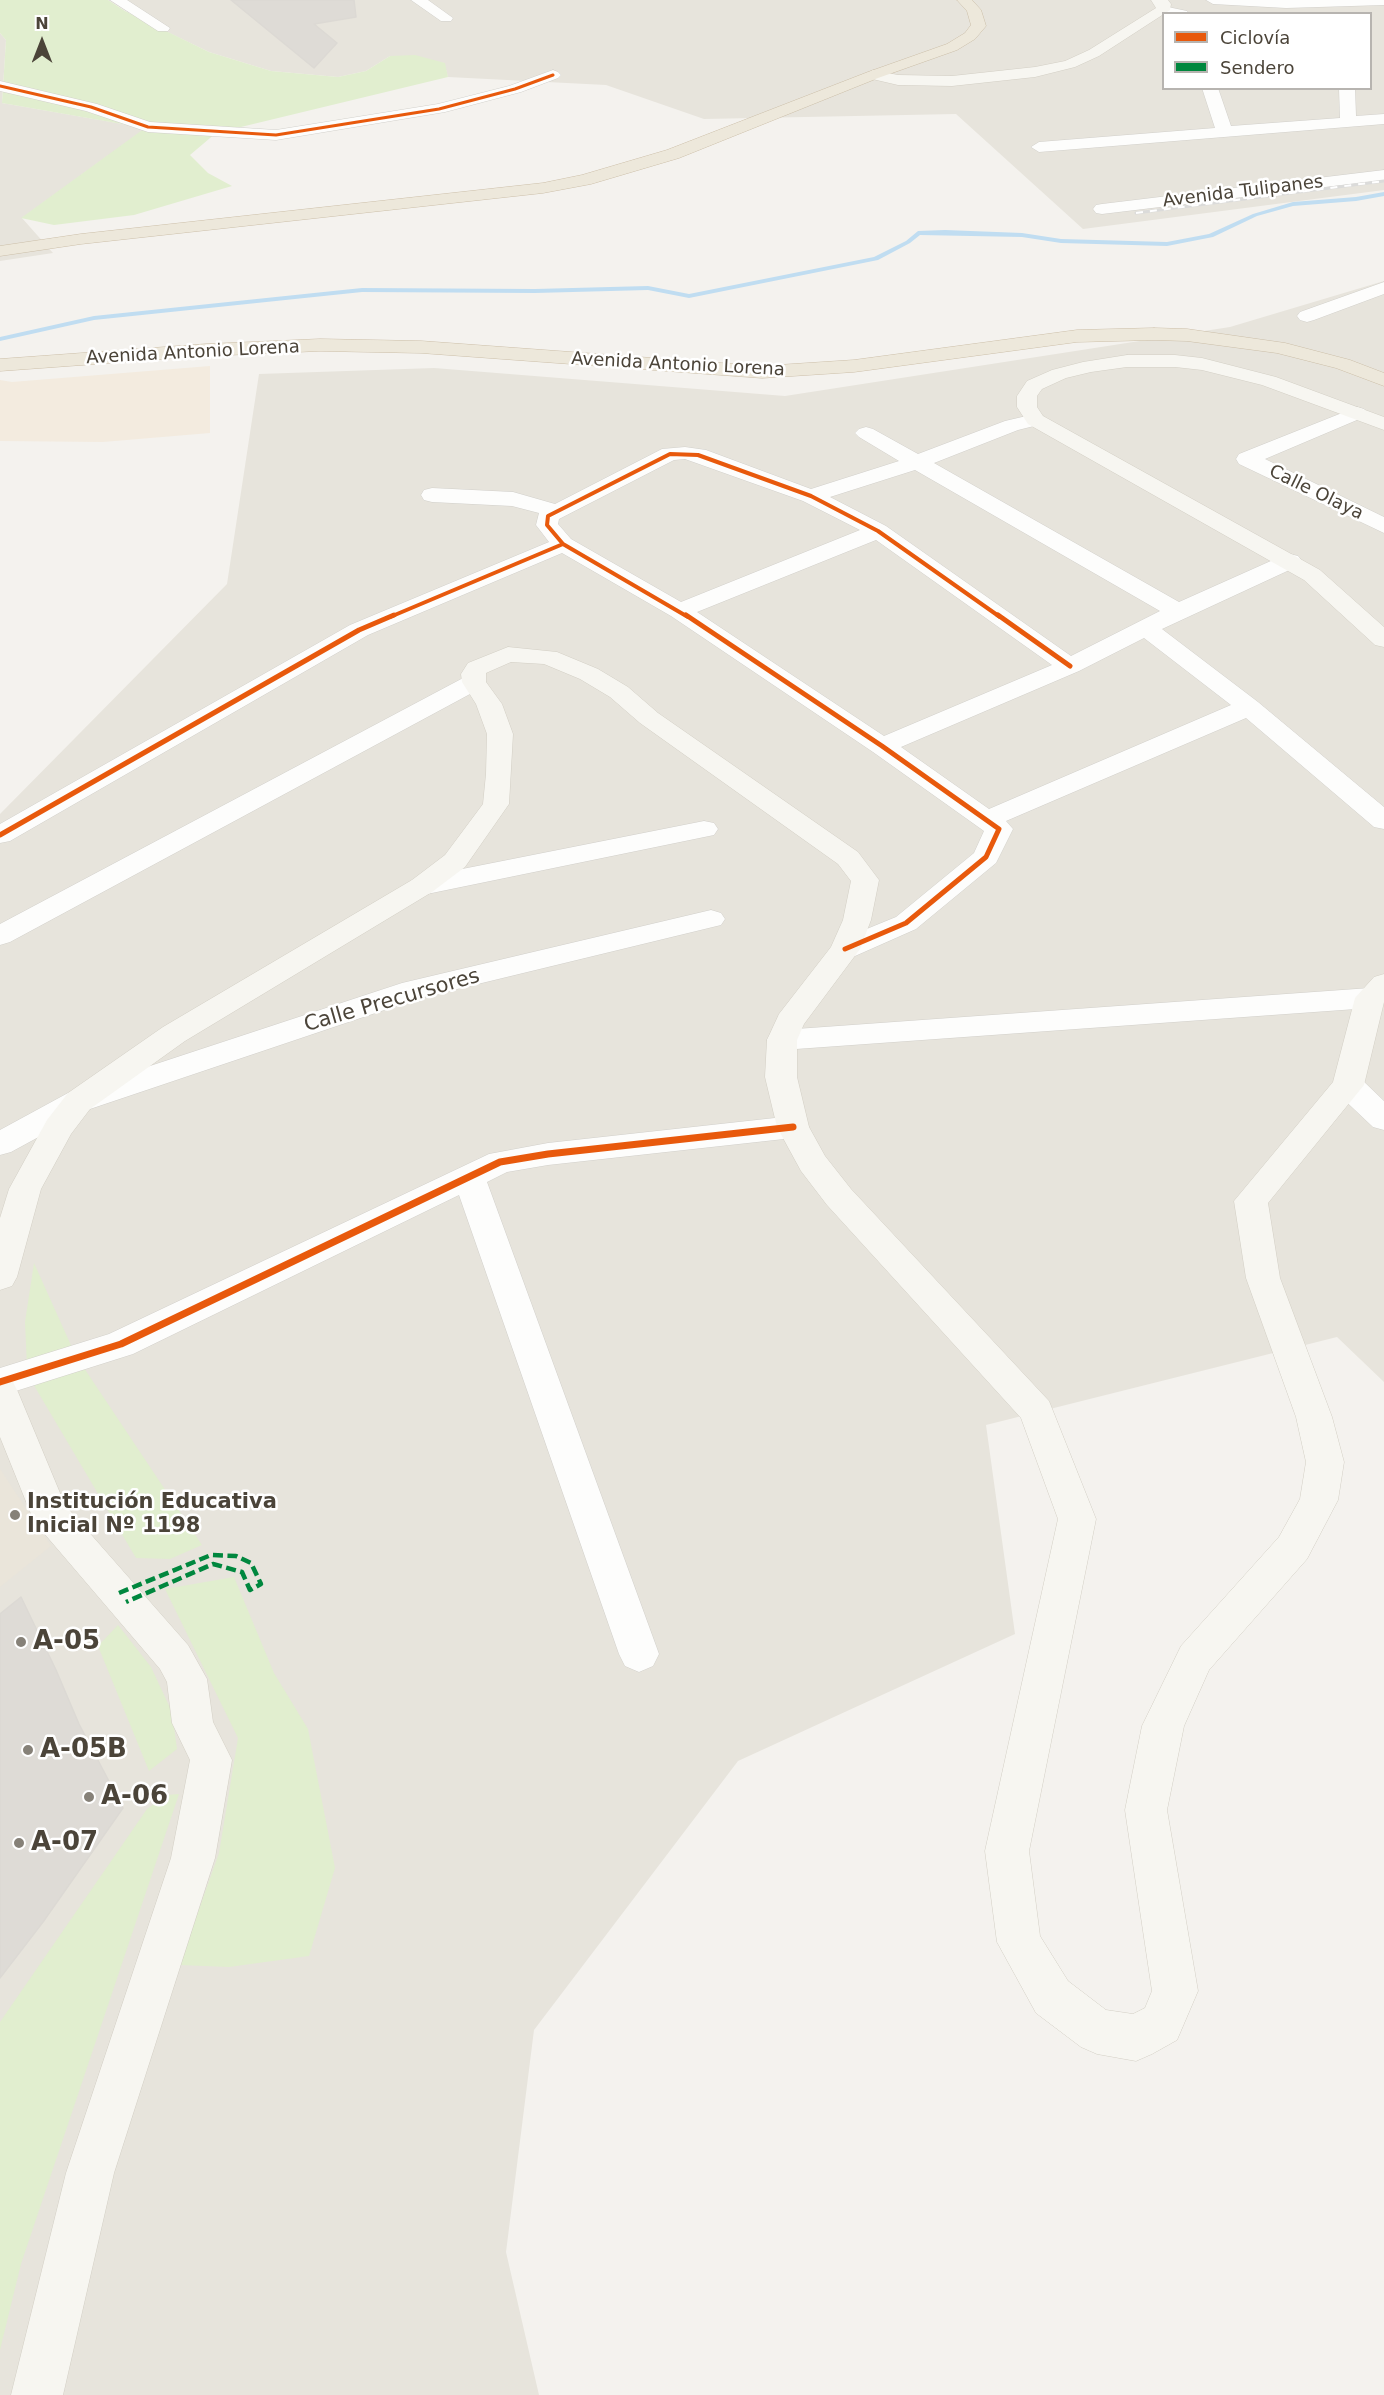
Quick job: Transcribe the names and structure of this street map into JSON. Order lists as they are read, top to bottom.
{
  "streets": {
    "highway": ["Avenida Antonio Lorena"],
    "street": ["Avenida Tulipanes", "Calle Olaya", "Calle Precursores"]
  },
  "places": [
    "Institución Educativa Inicial Nº 1198",
    "A-05",
    "A-05B",
    "A-06",
    "A-07"
  ],
  "legend": ["Ciclovía", "Sendero"],
  "north": "top"
}
